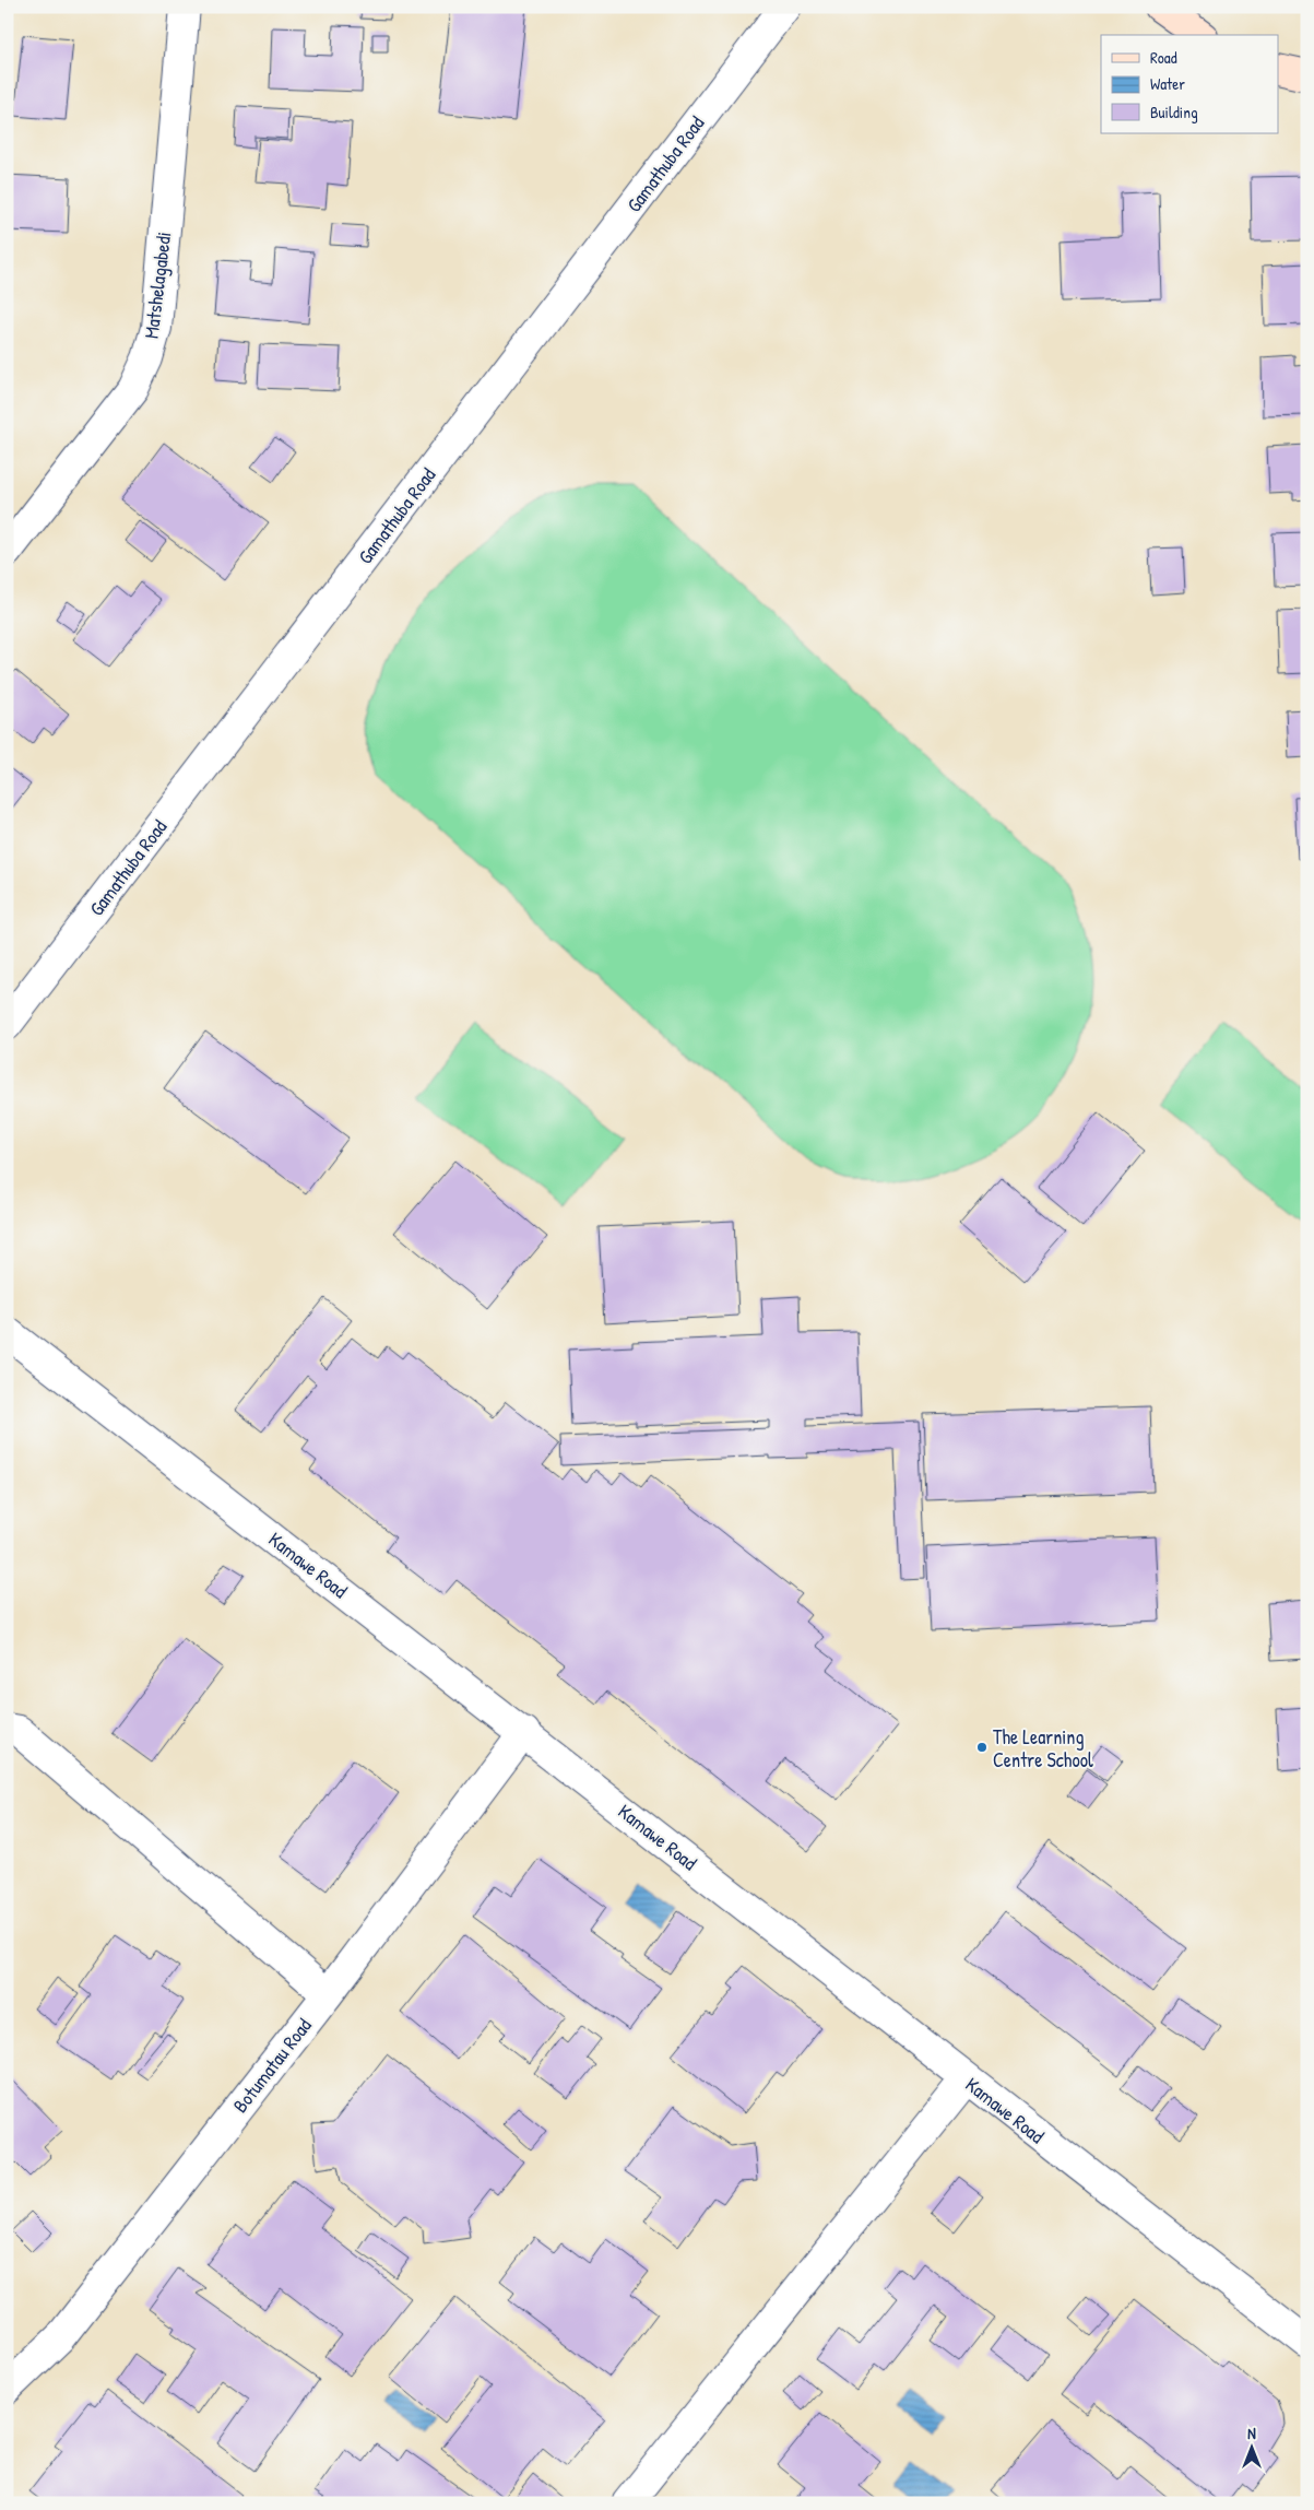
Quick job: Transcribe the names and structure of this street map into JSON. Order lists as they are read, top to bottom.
{
  "streets": {
    "street": [
      "Gamathuba Road",
      "Matshelagabedi",
      "Kamawe Road",
      "Botumatau Road"
    ]
  },
  "crossings": [
    ["Kamawe Road", "Botumatau Road"]
  ],
  "places": ["The Learning Centre School"],
  "legend": ["Road", "Water", "Building"],
  "north": "top"
}
